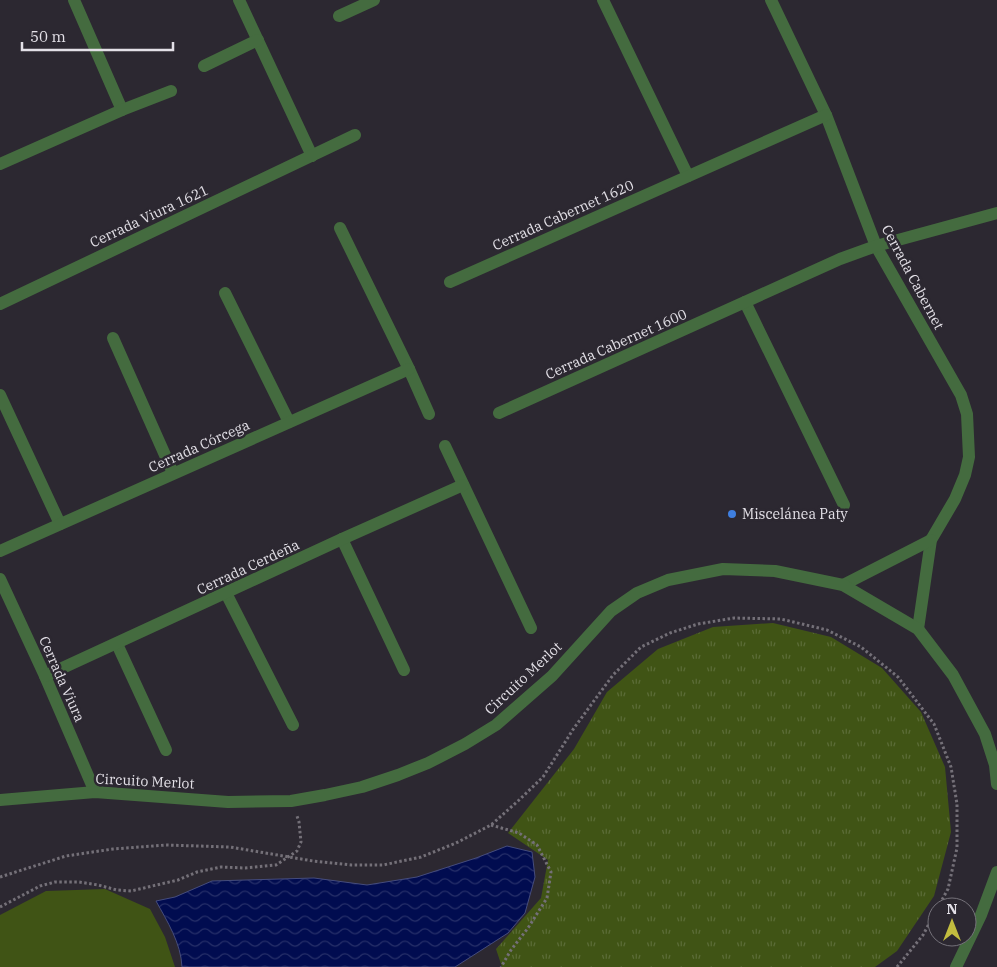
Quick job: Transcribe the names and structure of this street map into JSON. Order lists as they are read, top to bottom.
{
  "streets": {
    "street": [
      "Cerrada Cabernet 1620",
      "Cerrada Viura 1621",
      "Cerrada Cabernet",
      "Cerrada Cabernet 1600",
      "Cerrada Córcega",
      "Cerrada Cerdeña",
      "Circuito Merlot",
      "Cerrada Viura"
    ]
  },
  "crossings": [
    ["Cerrada Cabernet 1620", "Cerrada Cabernet"],
    ["Cerrada Cabernet", "Cerrada Cabernet 1600"],
    ["Cerrada Cabernet", "Circuito Merlot"],
    ["Cerrada Cerdeña", "Cerrada Viura"],
    ["Circuito Merlot", "Cerrada Viura"]
  ],
  "places": ["Miscelánea Paty"],
  "scale_bar": "50 m",
  "north": "top"
}
